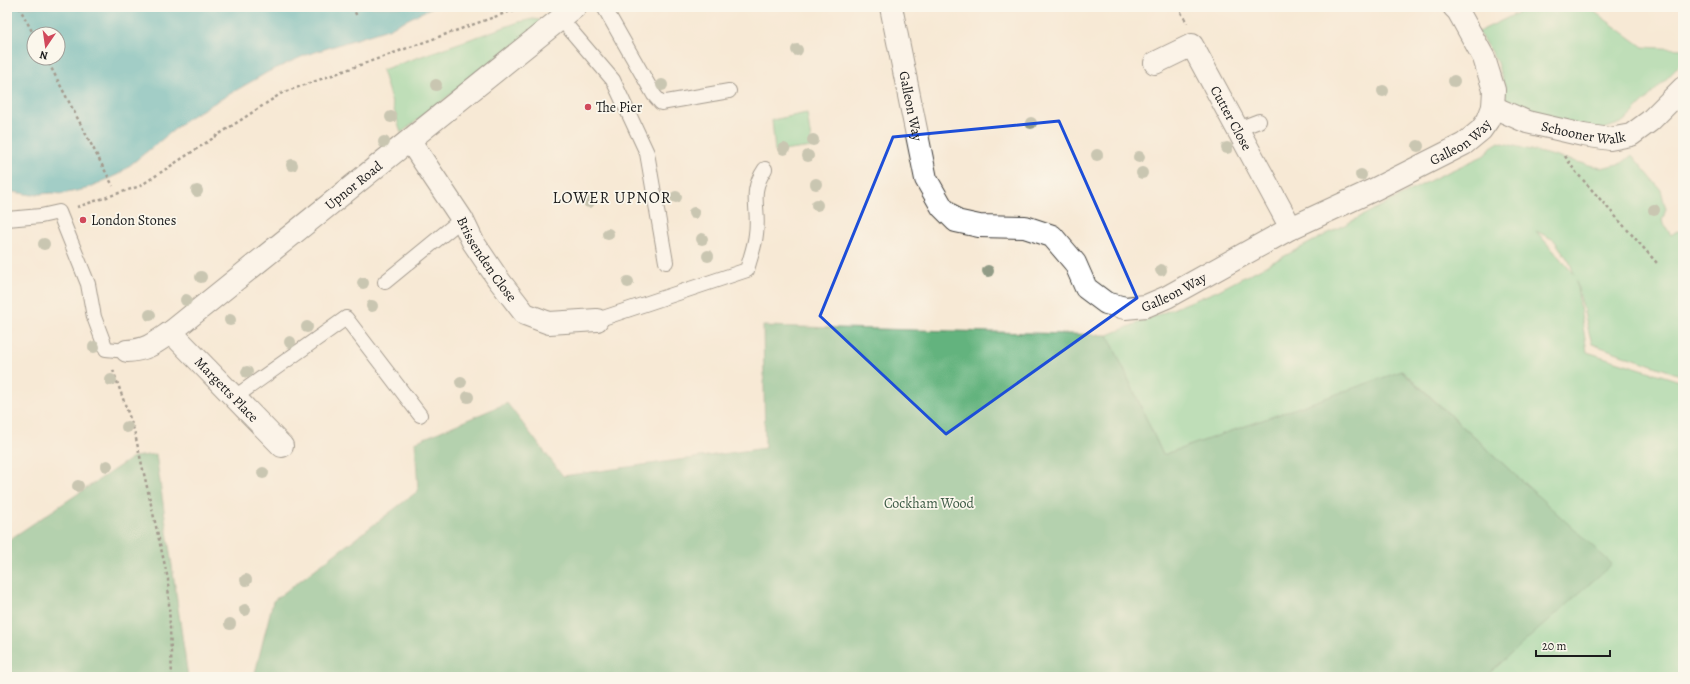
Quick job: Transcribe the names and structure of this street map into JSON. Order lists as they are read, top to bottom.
{
  "streets": {
    "street": [
      "Galleon Way",
      "Cutter Close",
      "Schooner Walk",
      "Upnor Road",
      "Brissenden Close",
      "Margetts Place"
    ]
  },
  "crossings": [
    ["Galleon Way", "Cutter Close"],
    ["Galleon Way", "Schooner Walk"],
    ["Upnor Road", "Brissenden Close"],
    ["Upnor Road", "Margetts Place"]
  ],
  "districts": ["LOWER UPNOR"],
  "parks": ["Cockham Wood"],
  "places": ["The Pier", "London Stones"],
  "scale_bar": "20 m",
  "north": "bottom"
}
